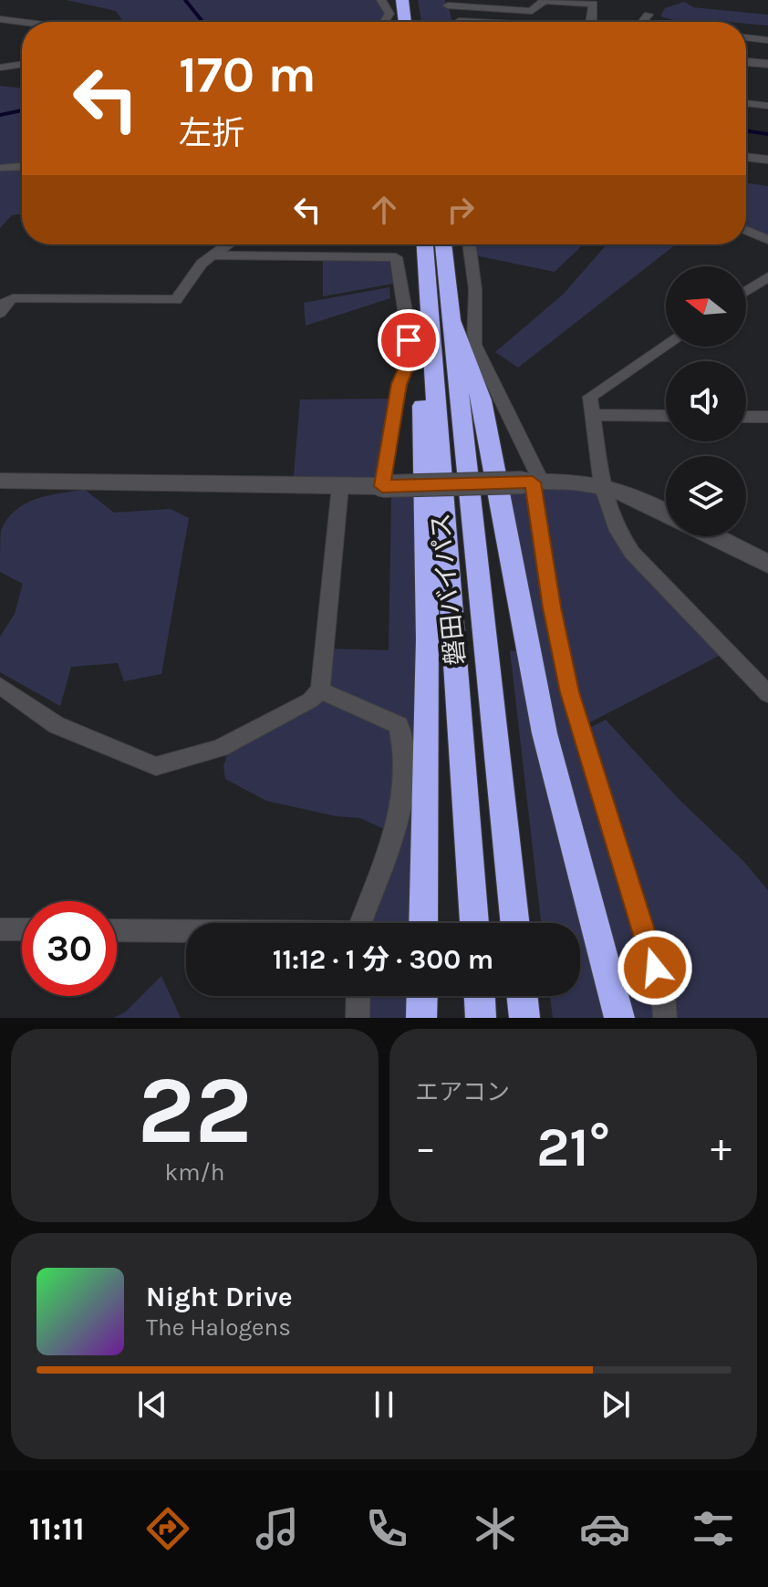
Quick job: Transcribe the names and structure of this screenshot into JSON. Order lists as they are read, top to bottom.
{
  "streets": {
    "highway": ["磐田バイパス"]
  },
  "north": "left",
  "page": {
    "turn": ["170 m", "左折"],
    "limit": "30",
    "trip": "11:12 · 1 分 · 300 m",
    "tile": [
      ["22", "km/h"],
      "エアコン"
    ],
    "heat": ["−", "21°", "+"],
    "song": ["Night Drive", "The Halogens"],
    "tabs": "11:11"
  }
}
